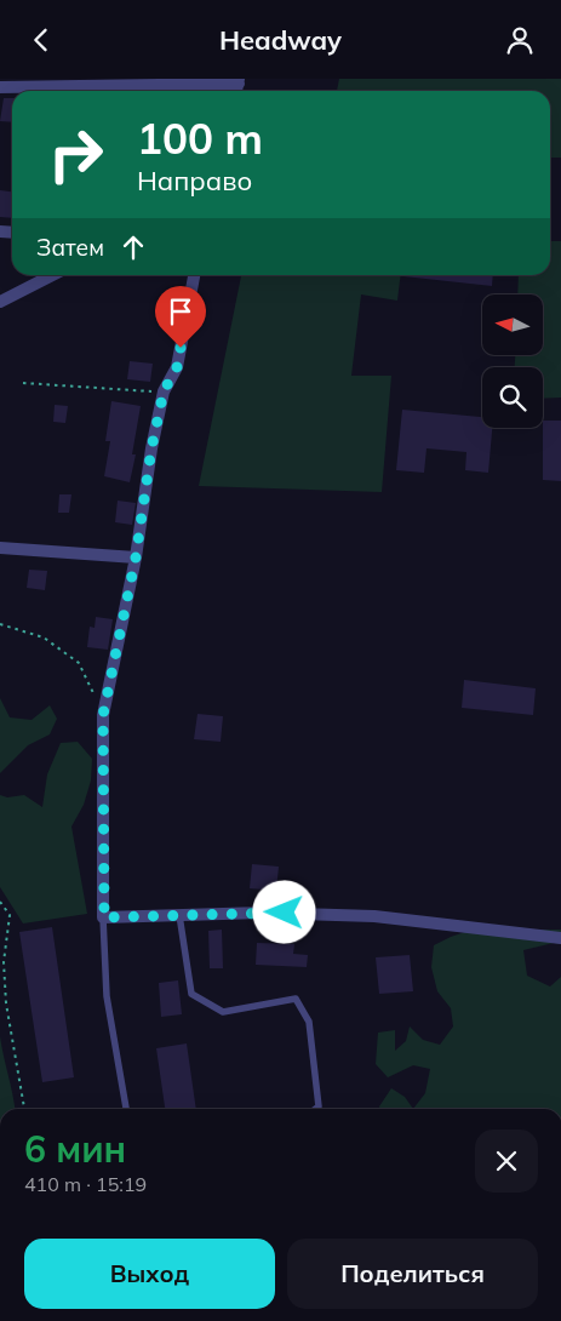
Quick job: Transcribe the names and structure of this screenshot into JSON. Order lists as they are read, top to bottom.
{
  "north": "left",
  "page": {
    "header": "Headway",
    "turn": ["100 m", "Направо"],
    "then": "Затем",
    "heading": ["6 мин", "410 m · 15:19"],
    "buttons": ["Выход", "Поделиться"]
  }
}
